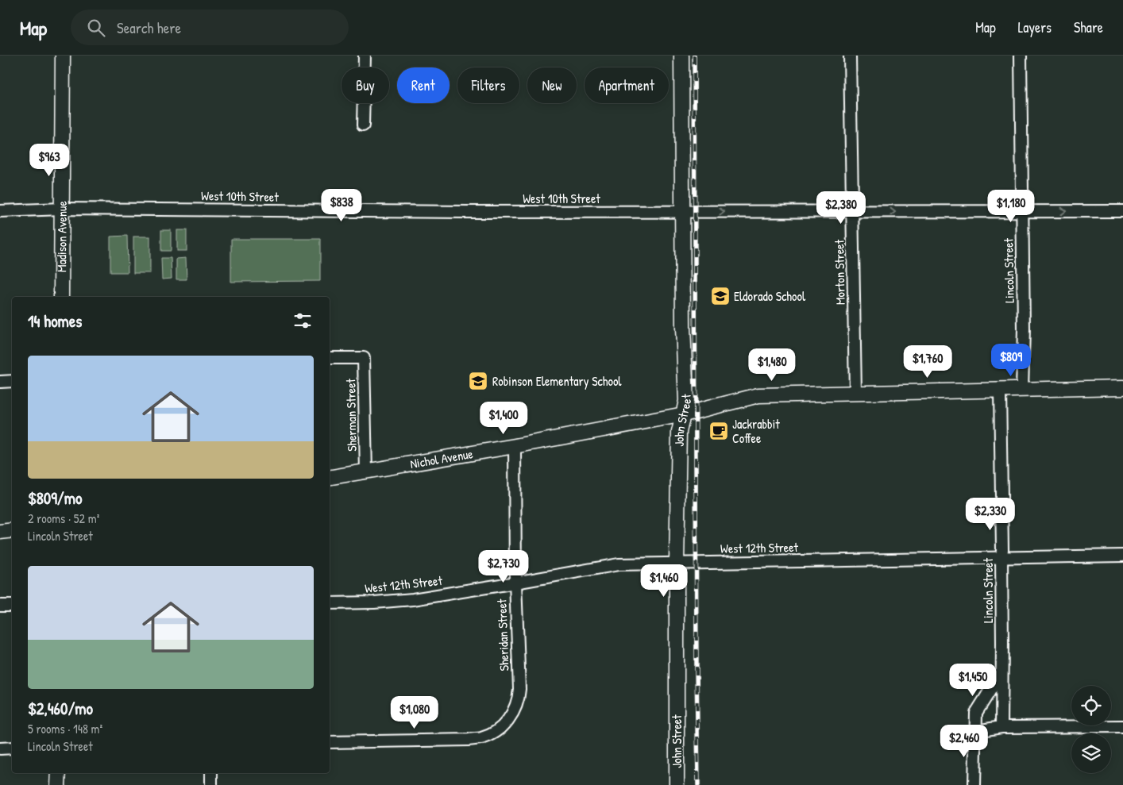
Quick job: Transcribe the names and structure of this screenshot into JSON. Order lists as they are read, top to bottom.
{
  "streets": {
    "street": [
      "West 10th Street",
      "Madison Avenue",
      "Lincoln Street",
      "Morton Street",
      "Sherman Street",
      "John Street",
      "Nichol Avenue",
      "West 12th Street",
      "Sheridan Street"
    ]
  },
  "crossings": [
    ["West 10th Street", "Madison Avenue"],
    ["West 10th Street", "Lincoln Street"],
    ["West 10th Street", "Morton Street"],
    ["West 10th Street", "John Street"],
    ["Lincoln Street", "Nichol Avenue"],
    ["Lincoln Street", "West 12th Street"],
    ["Morton Street", "Nichol Avenue"],
    ["Sherman Street", "Nichol Avenue"],
    ["John Street", "Nichol Avenue"],
    ["John Street", "West 12th Street"],
    ["Nichol Avenue", "Sheridan Street"],
    ["West 12th Street", "Sheridan Street"]
  ],
  "one_way": ["West 10th Street"],
  "places": {
    "school or university": ["Eldorado School", "Robinson Elementary School"],
    "cafe": ["Jackrabbit Coffee"]
  },
  "page": {
    "header": "Map",
    "search": "Search here",
    "nav": ["Map", "Layers", "Share"],
    "chip": [
      "Buy",
      "Rent",
      "Filters",
      "New",
      "Apartment"
    ],
    "price": [
      "$963",
      "$838",
      "$1,180",
      "$2,380",
      "$809",
      "$1,760",
      "$1,480",
      "$1,400",
      "$2,330",
      "$2,730",
      "$1,460",
      "$1,450",
      "$1,080",
      "$2,460"
    ],
    "heading": "14 homes",
    "list": [
      {
        "name": "$809/mo",
        "note": "2 rooms · 52 m² · Lincoln Street"
      },
      {
        "name": "$2,460/mo",
        "note": "5 rooms · 148 m² · Lincoln Street"
      }
    ]
  }
}
